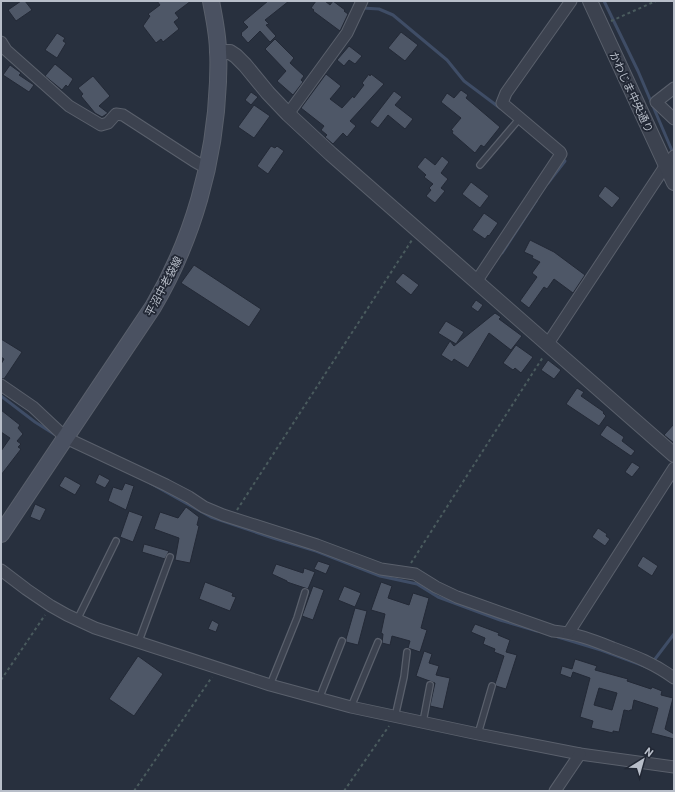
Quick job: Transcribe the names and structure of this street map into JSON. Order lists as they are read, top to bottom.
{
  "streets": {
    "main road": ["平沼中老袋線"],
    "street": ["かわじま中央通り"]
  },
  "north": "top right"
}
